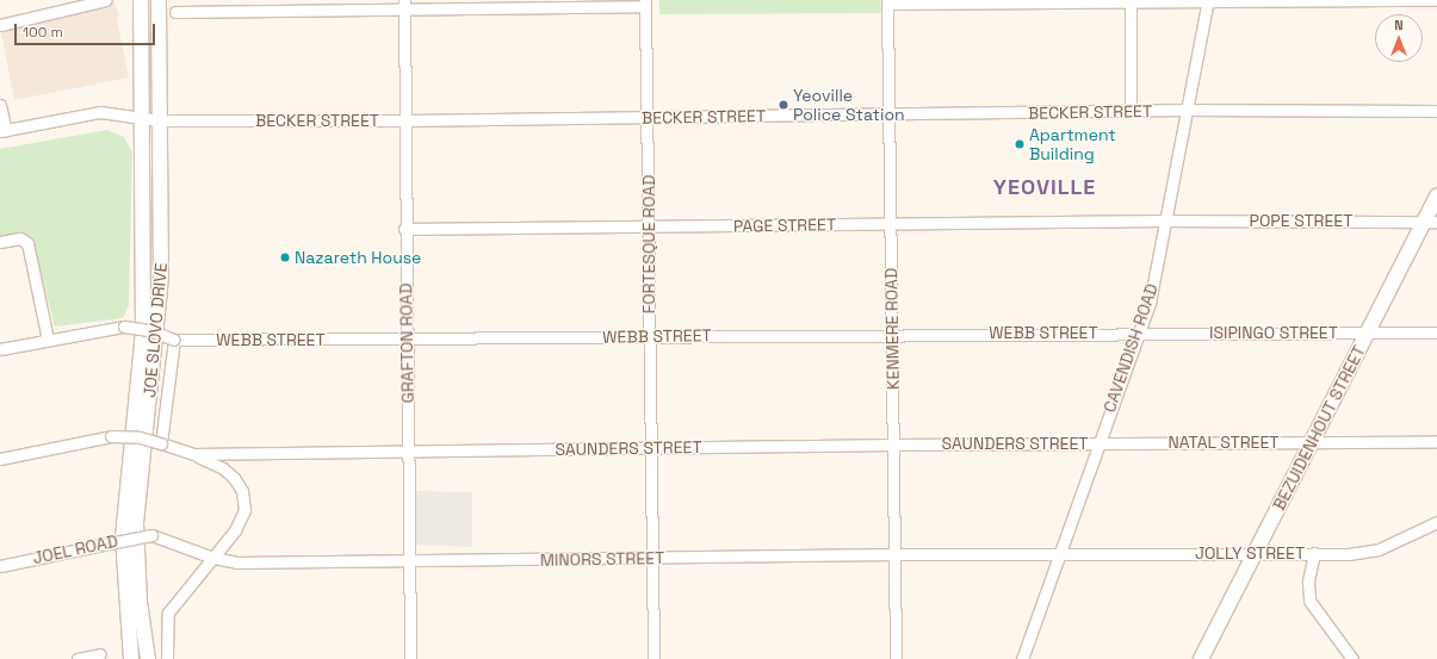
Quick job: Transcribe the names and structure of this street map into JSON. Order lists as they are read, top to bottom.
{
  "streets": {
    "main road": ["JOE SLOVO DRIVE", "BEZUIDENHOUT STREET"],
    "street": [
      "BECKER STREET",
      "POPE STREET",
      "PAGE STREET",
      "FORTESQUE ROAD",
      "KENMERE ROAD",
      "WEBB STREET",
      "ISIPINGO STREET",
      "GRAFTON ROAD",
      "CAVENDISH ROAD",
      "NATAL STREET",
      "SAUNDERS STREET",
      "JOEL ROAD",
      "JOLLY STREET",
      "MINORS STREET"
    ]
  },
  "crossings": [
    ["BECKER STREET", "FORTESQUE ROAD"],
    ["BECKER STREET", "KENMERE ROAD"],
    ["BECKER STREET", "JOE SLOVO DRIVE"],
    ["BECKER STREET", "GRAFTON ROAD"],
    ["BECKER STREET", "CAVENDISH ROAD"],
    ["POPE STREET", "PAGE STREET"],
    ["POPE STREET", "CAVENDISH ROAD"],
    ["POPE STREET", "BEZUIDENHOUT STREET"],
    ["PAGE STREET", "FORTESQUE ROAD"],
    ["PAGE STREET", "KENMERE ROAD"],
    ["PAGE STREET", "GRAFTON ROAD"],
    ["PAGE STREET", "CAVENDISH ROAD"],
    ["FORTESQUE ROAD", "WEBB STREET"],
    ["FORTESQUE ROAD", "SAUNDERS STREET"],
    ["FORTESQUE ROAD", "MINORS STREET"],
    ["KENMERE ROAD", "WEBB STREET"],
    ["KENMERE ROAD", "SAUNDERS STREET"],
    ["KENMERE ROAD", "MINORS STREET"],
    ["WEBB STREET", "ISIPINGO STREET"],
    ["WEBB STREET", "GRAFTON ROAD"],
    ["WEBB STREET", "CAVENDISH ROAD"],
    ["ISIPINGO STREET", "CAVENDISH ROAD"],
    ["ISIPINGO STREET", "BEZUIDENHOUT STREET"],
    ["GRAFTON ROAD", "SAUNDERS STREET"],
    ["GRAFTON ROAD", "MINORS STREET"],
    ["CAVENDISH ROAD", "NATAL STREET"],
    ["CAVENDISH ROAD", "SAUNDERS STREET"],
    ["CAVENDISH ROAD", "JOLLY STREET"],
    ["CAVENDISH ROAD", "MINORS STREET"],
    ["BEZUIDENHOUT STREET", "NATAL STREET"],
    ["BEZUIDENHOUT STREET", "JOLLY STREET"],
    ["NATAL STREET", "SAUNDERS STREET"],
    ["JOEL ROAD", "MINORS STREET"],
    ["JOLLY STREET", "MINORS STREET"]
  ],
  "districts": ["YEOVILLE"],
  "places": ["Yeoville Police Station", "Apartment Building", "Nazareth House"],
  "scale_bar": "100 m",
  "north": "top"
}
